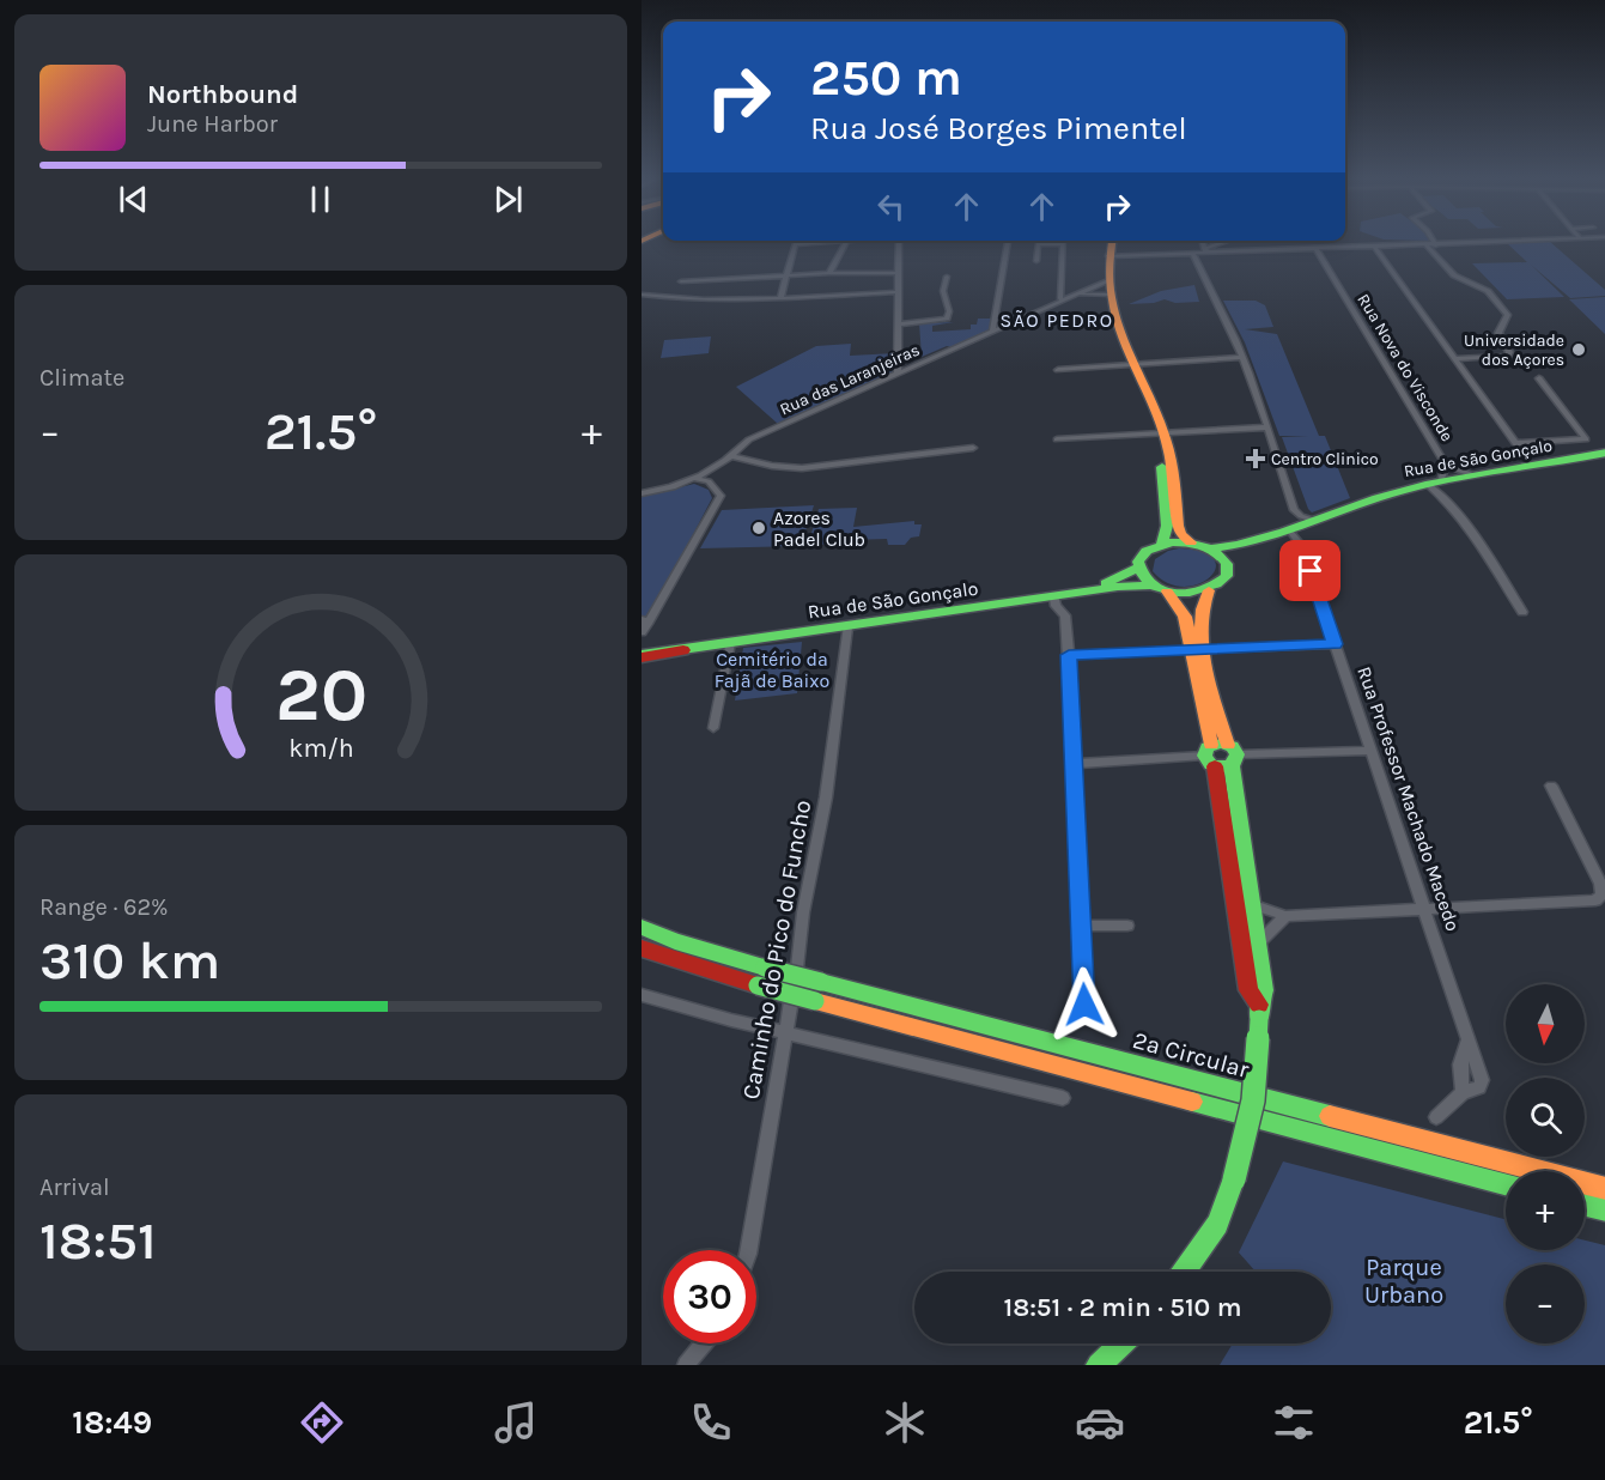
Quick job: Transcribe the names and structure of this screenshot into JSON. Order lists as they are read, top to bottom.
{
  "streets": {
    "main road": ["Rua de São Gonçalo", "2ª Circular"],
    "street": [
      "Rua Nova do Visconde",
      "Rua das Laranjeiras",
      "Rua Professor Machado Macedo",
      "Caminho do Pico do Funcho"
    ]
  },
  "crossings": [
    ["Rua Nova do Visconde", "Rua de São Gonçalo"],
    ["Rua de São Gonçalo", "Rua Professor Machado Macedo"],
    ["Rua de São Gonçalo", "Caminho do Pico do Funcho"]
  ],
  "districts": ["SÃO PEDRO"],
  "parks": ["Cemitério da Fajã de Baixo", "Parque Urbano"],
  "places": {
    "other": ["Universidade dos Açores", "Azores Padel Club"],
    "health": ["Centro Clinico"]
  },
  "north": "bottom",
  "page": {
    "turn": ["250 m", "Rua José Borges Pimentel"],
    "song": ["Northbound", "June Harbor"],
    "tile": [
      "Climate",
      ["Range · 62%", "310 km"],
      ["Arrival", "18:51"]
    ],
    "heat": ["−", "21.5°", "+"],
    "map_buttons": ["+", "−"],
    "limit": "30",
    "trip": "18:51 · 2 min · 510 m",
    "tabs": ["18:49", "21.5°"],
    "gauge": ["20", "km/h"]
  }
}
